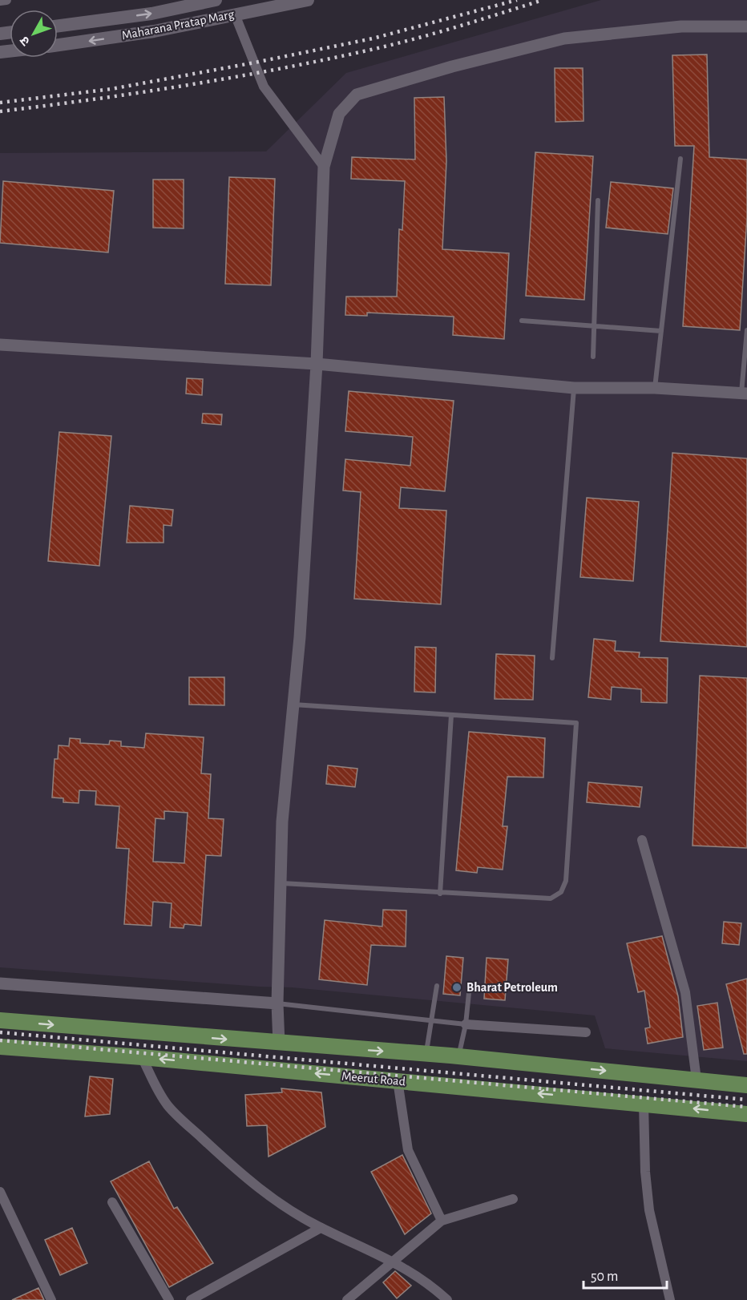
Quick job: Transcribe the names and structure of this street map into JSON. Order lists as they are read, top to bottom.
{
  "streets": {
    "main road": ["Maharana Pratap Marg", "Meerut Road"]
  },
  "places": ["Bharat Petroleum"],
  "scale_bar": "50 m",
  "north": "bottom left"
}
